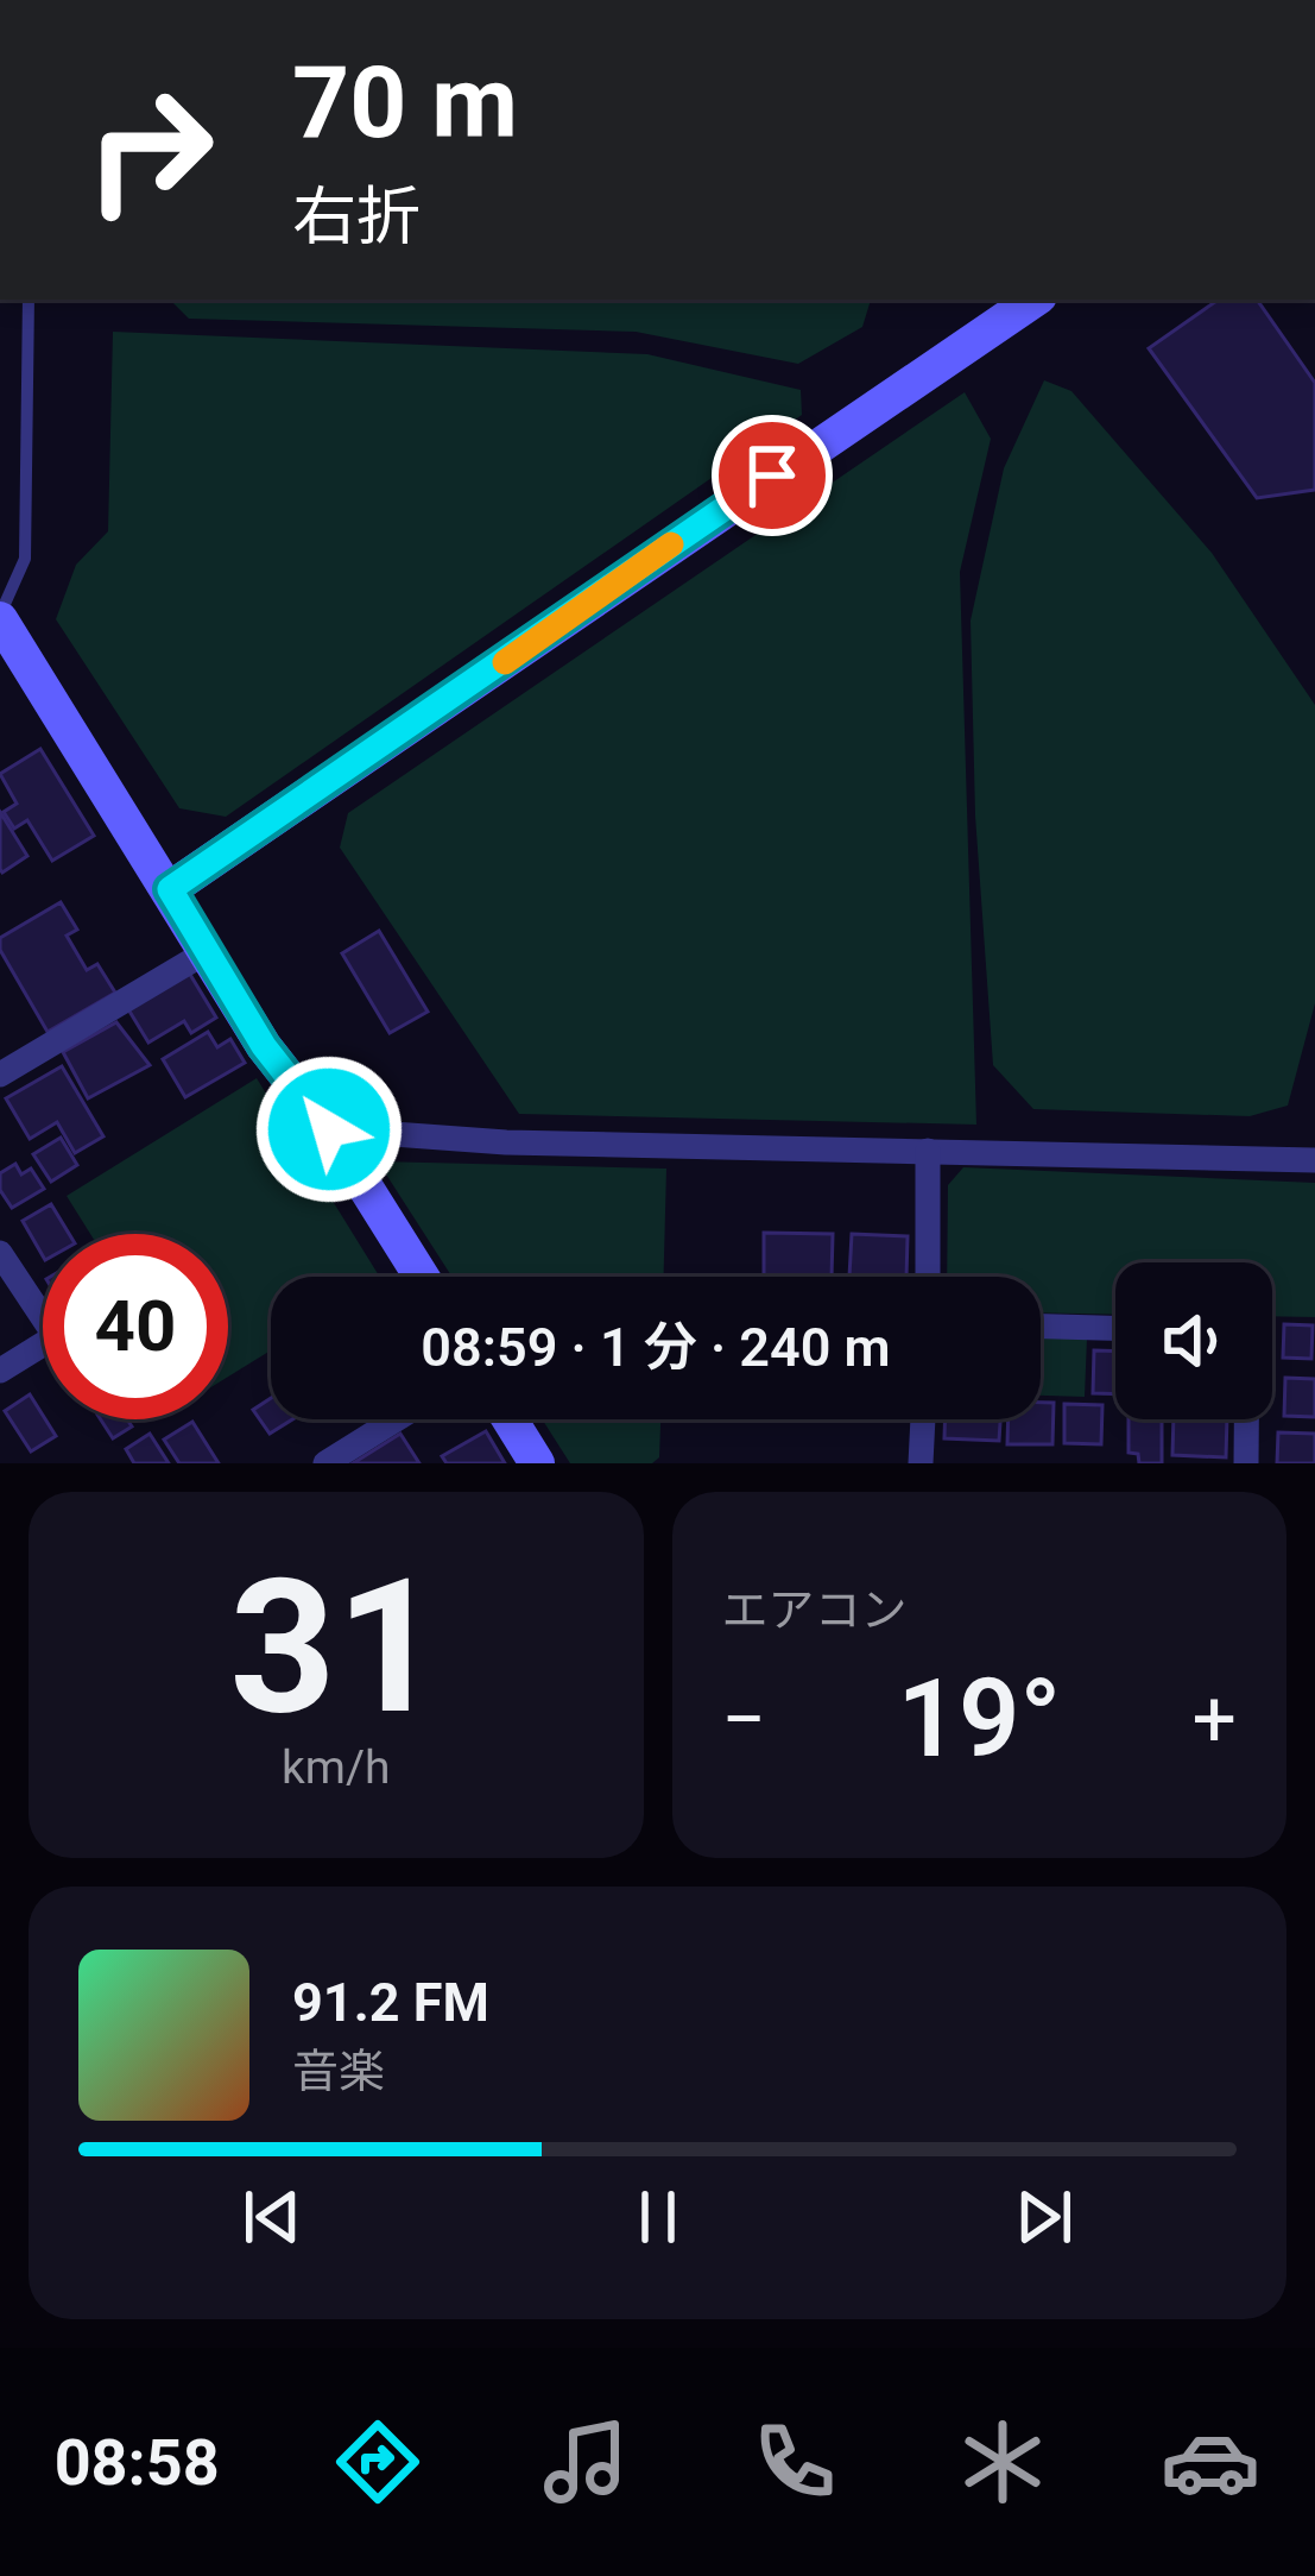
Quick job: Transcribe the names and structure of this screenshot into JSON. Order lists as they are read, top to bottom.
{
  "page": {
    "turn": ["70 m", "右折"],
    "limit": "40",
    "trip": "08:59 · 1 分 · 240 m",
    "tile": [
      ["31", "km/h"],
      "エアコン"
    ],
    "heat": ["−", "19°", "+"],
    "song": ["91.2 FM", "音楽"],
    "tabs": "08:58"
  }
}
